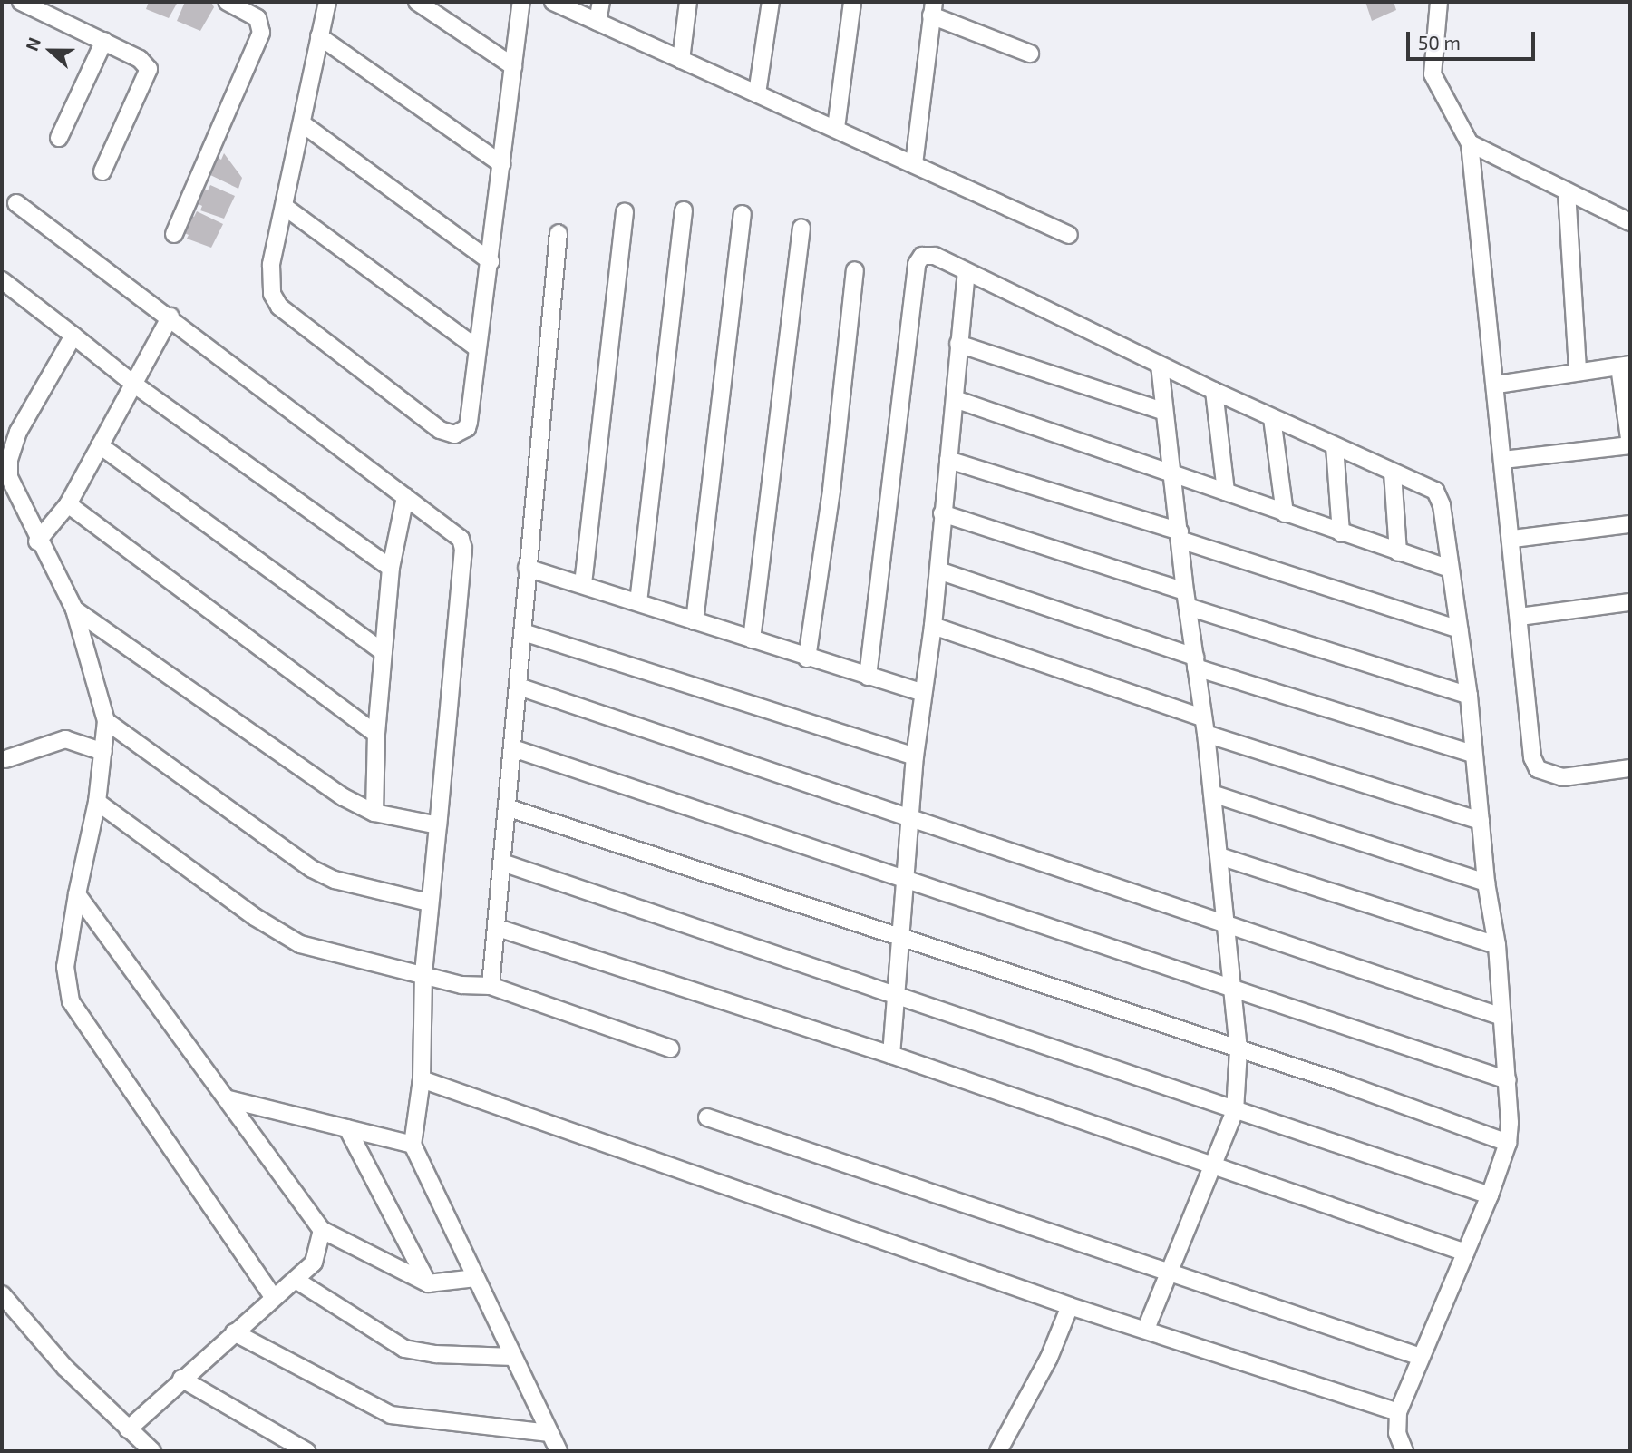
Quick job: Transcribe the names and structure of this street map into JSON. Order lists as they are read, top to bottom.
{
  "scale_bar": "50 m",
  "north": "left"
}
